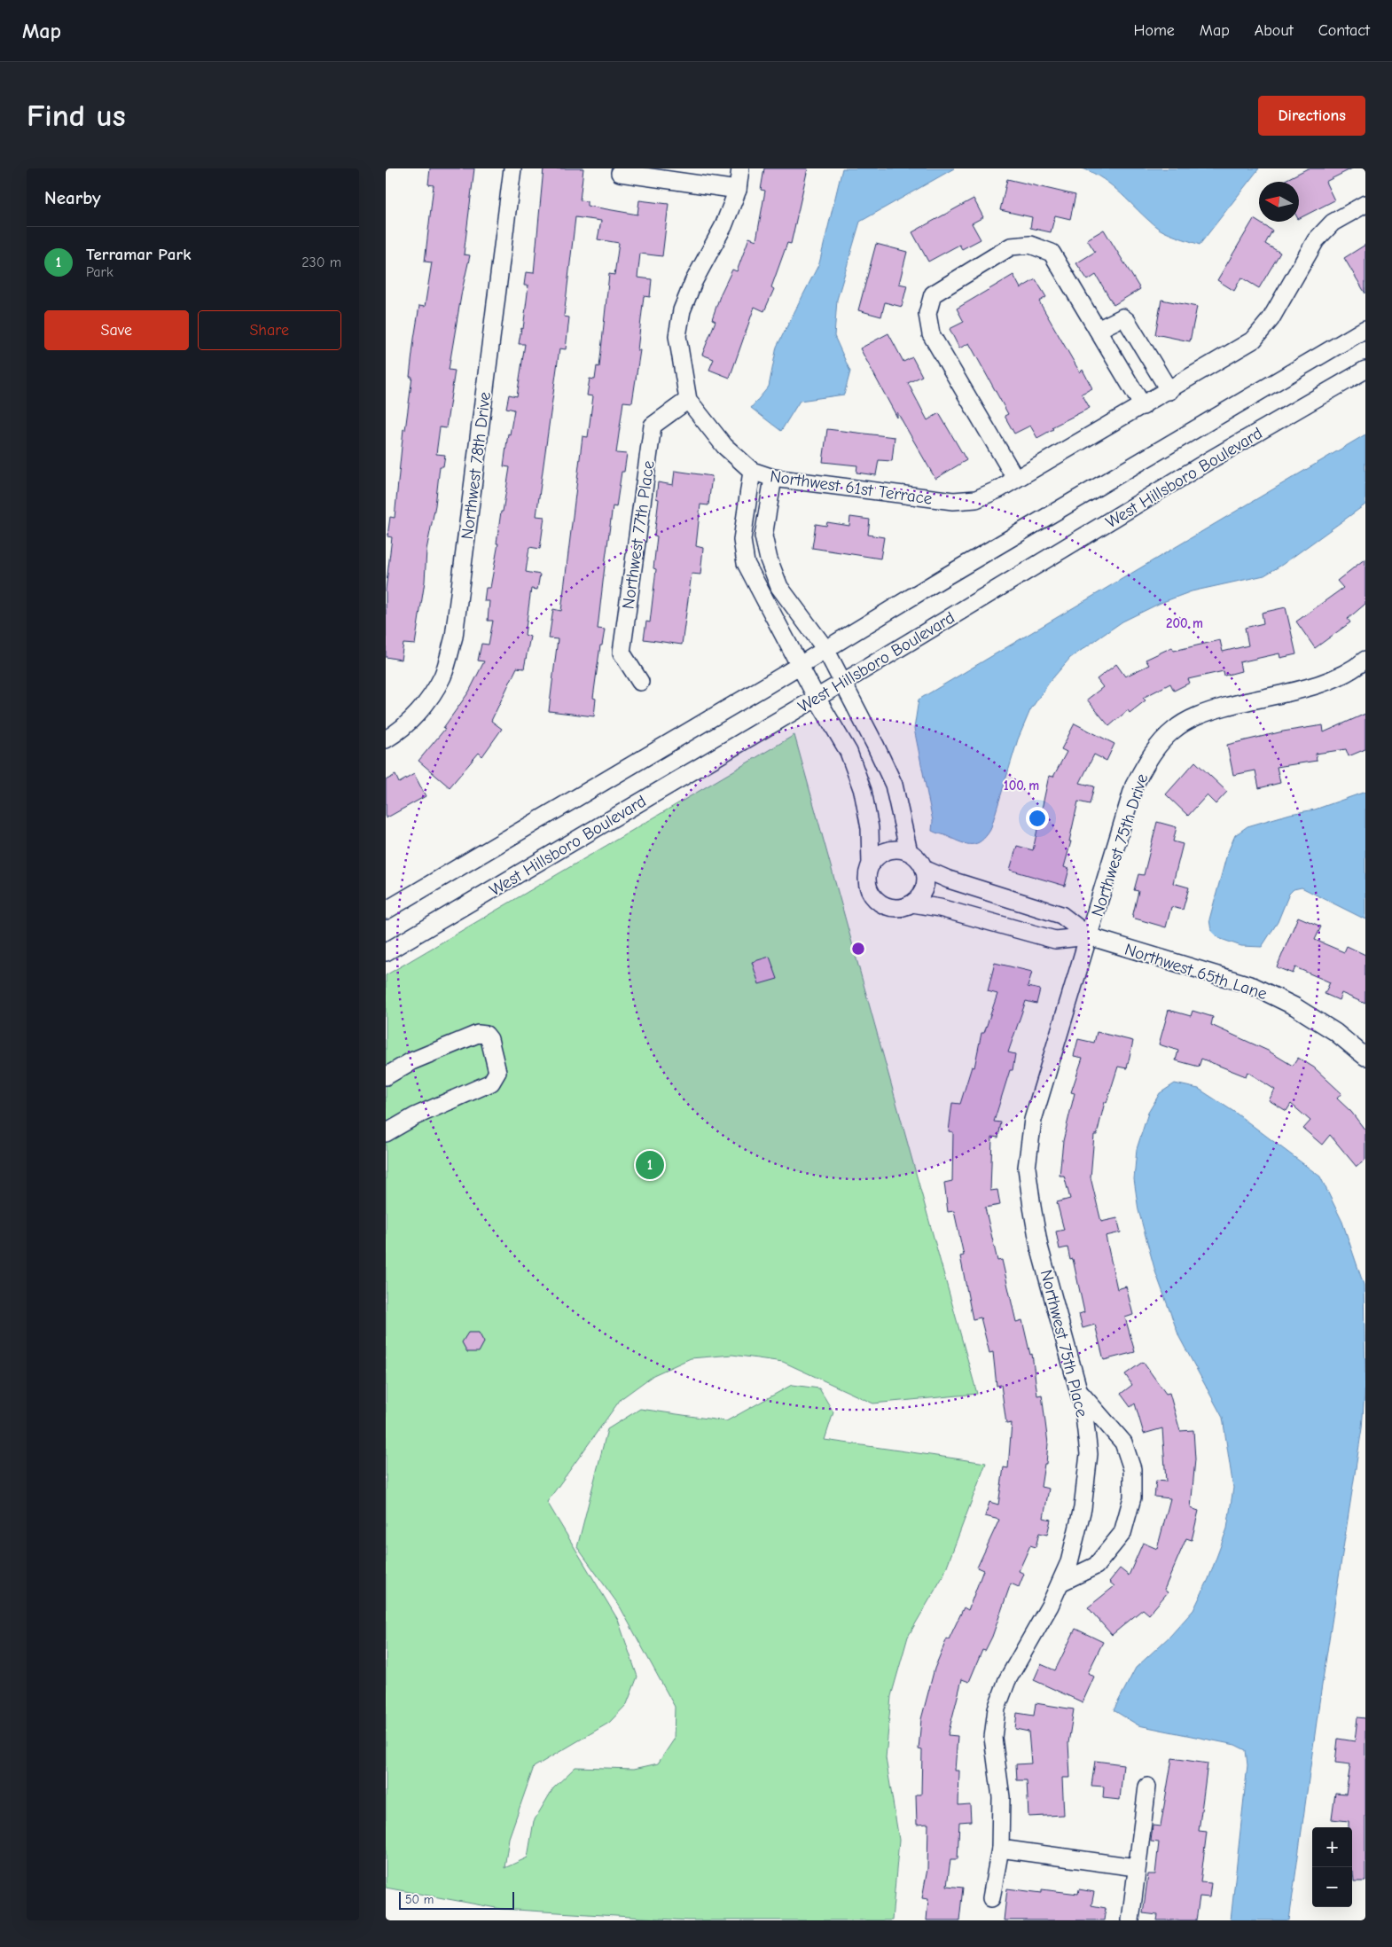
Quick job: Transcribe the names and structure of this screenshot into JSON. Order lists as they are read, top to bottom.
{
  "streets": {
    "street": [
      "Northwest 78th Drive",
      "West Hillsboro Boulevard",
      "Northwest 61st Terrace",
      "Northwest 77th Place",
      "Northwest 75th Drive",
      "Northwest 65th Lane",
      "Northwest 75th Place"
    ]
  },
  "crossings": [
    ["Northwest 61st Terrace", "Northwest 77th Place"],
    ["Northwest 75th Drive", "Northwest 65th Lane"],
    ["Northwest 75th Drive", "Northwest 75th Place"],
    ["Northwest 65th Lane", "Northwest 75th Place"]
  ],
  "scale_bar": "50 m",
  "north": "left",
  "page": {
    "header": "Map",
    "nav": [
      "Home",
      "Map",
      "About",
      "Contact"
    ],
    "buttons": [
      "Directions",
      ["Save", "Share"]
    ],
    "title": "Find us",
    "heading": "Nearby",
    "list": [
      {
        "mark": "1",
        "name": "Terramar Park",
        "note": "Park",
        "value": "230 m"
      }
    ],
    "pins": "1",
    "map_buttons": ["+", "−"],
    "scale": "50 m"
  },
  "rings": ["200 m", "100 m"]
}
